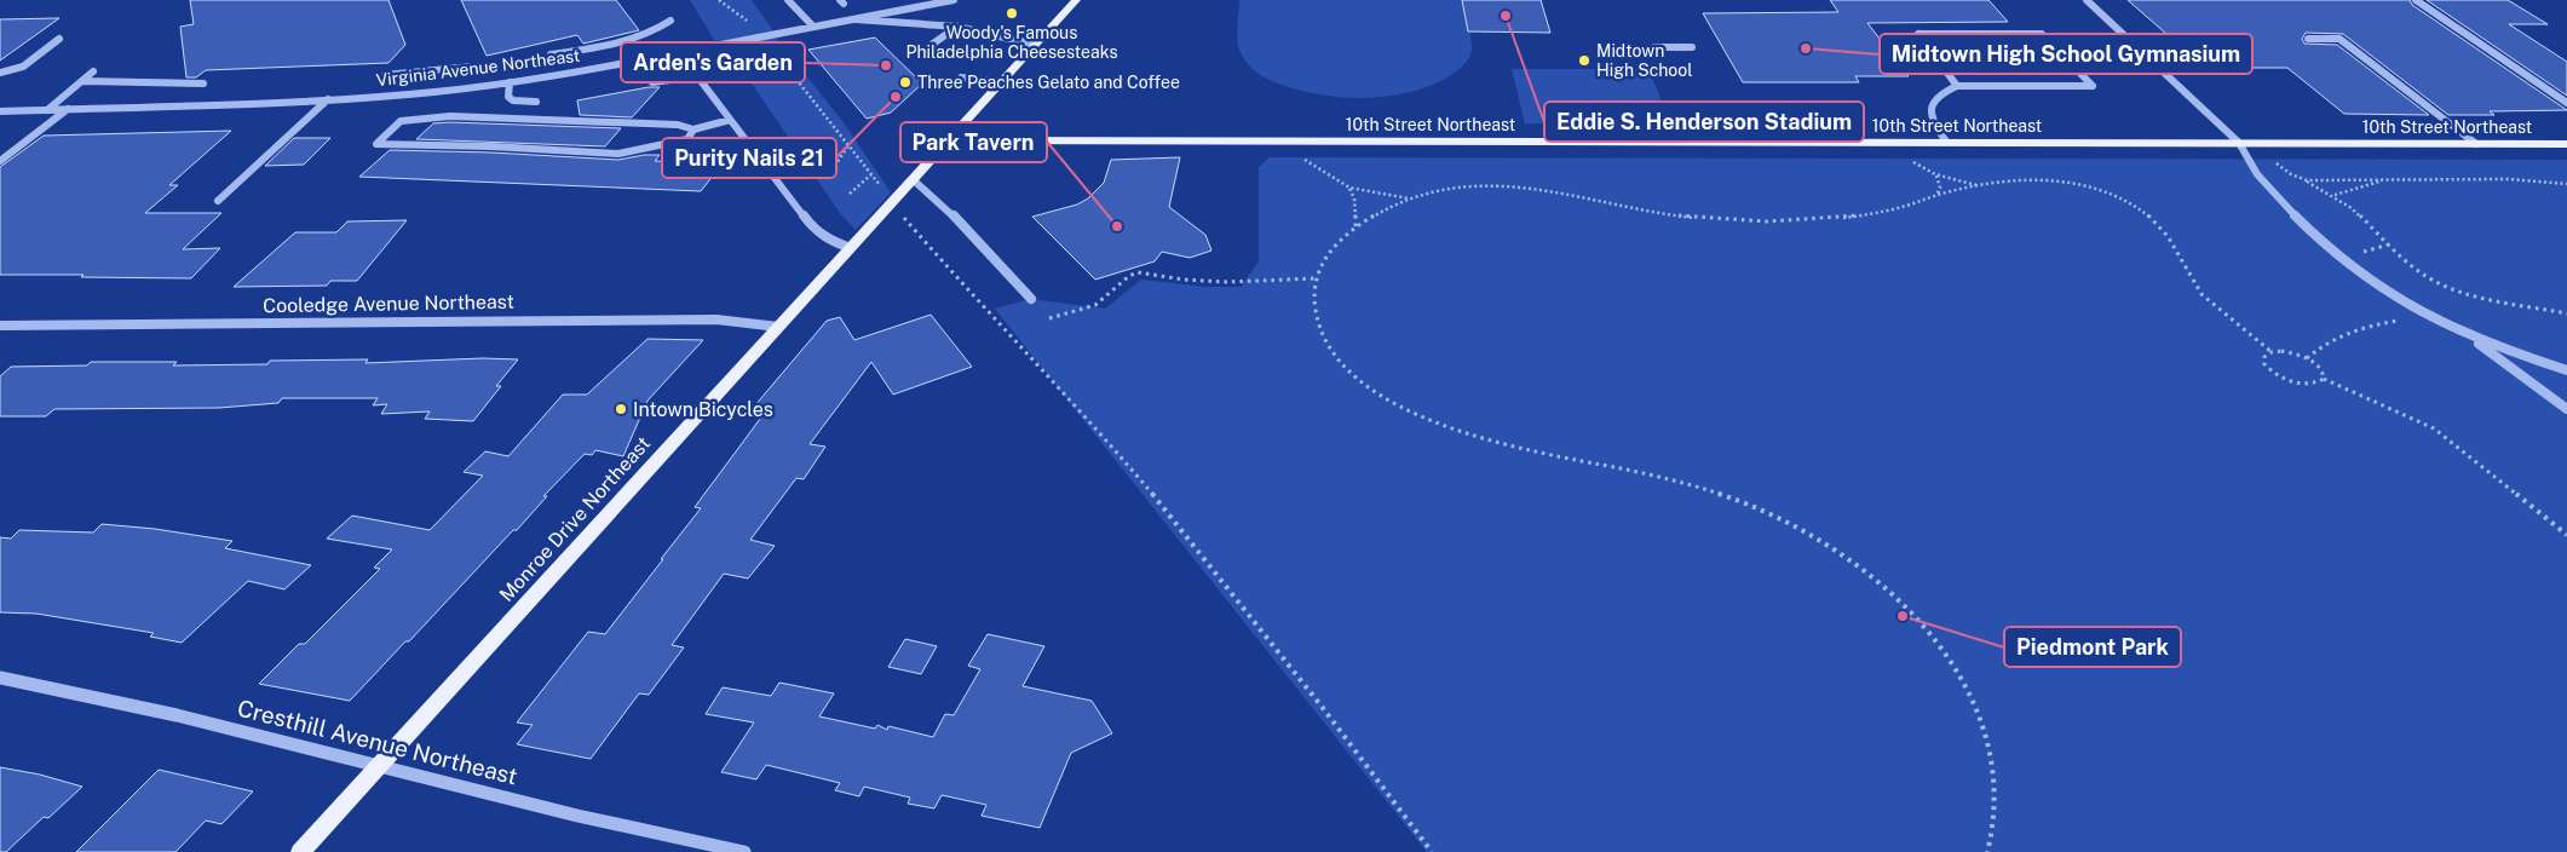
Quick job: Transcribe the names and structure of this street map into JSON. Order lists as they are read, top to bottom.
{
  "streets": {
    "main road": ["10th Street Northeast", "Monroe Drive Northeast"],
    "street": ["Virginia Avenue Northeast", "Cooledge Avenue Northeast", "Cresthill Avenue Northeast"]
  },
  "crossings": [
    ["10th Street Northeast", "Monroe Drive Northeast"],
    ["Cooledge Avenue Northeast", "Monroe Drive Northeast"],
    ["Monroe Drive Northeast", "Cresthill Avenue Northeast"]
  ],
  "places": [
    "Woody's Famous Philadelphia Cheesesteaks",
    "Eddie S. Henderson Stadium",
    "Midtown High School Gymnasium",
    "Midtown High School",
    "Arden's Garden",
    "Three Peaches Gelato and Coffee",
    "Purity Nails 21",
    "Park Tavern",
    "Intown Bicycles",
    "Piedmont Park"
  ]
}
